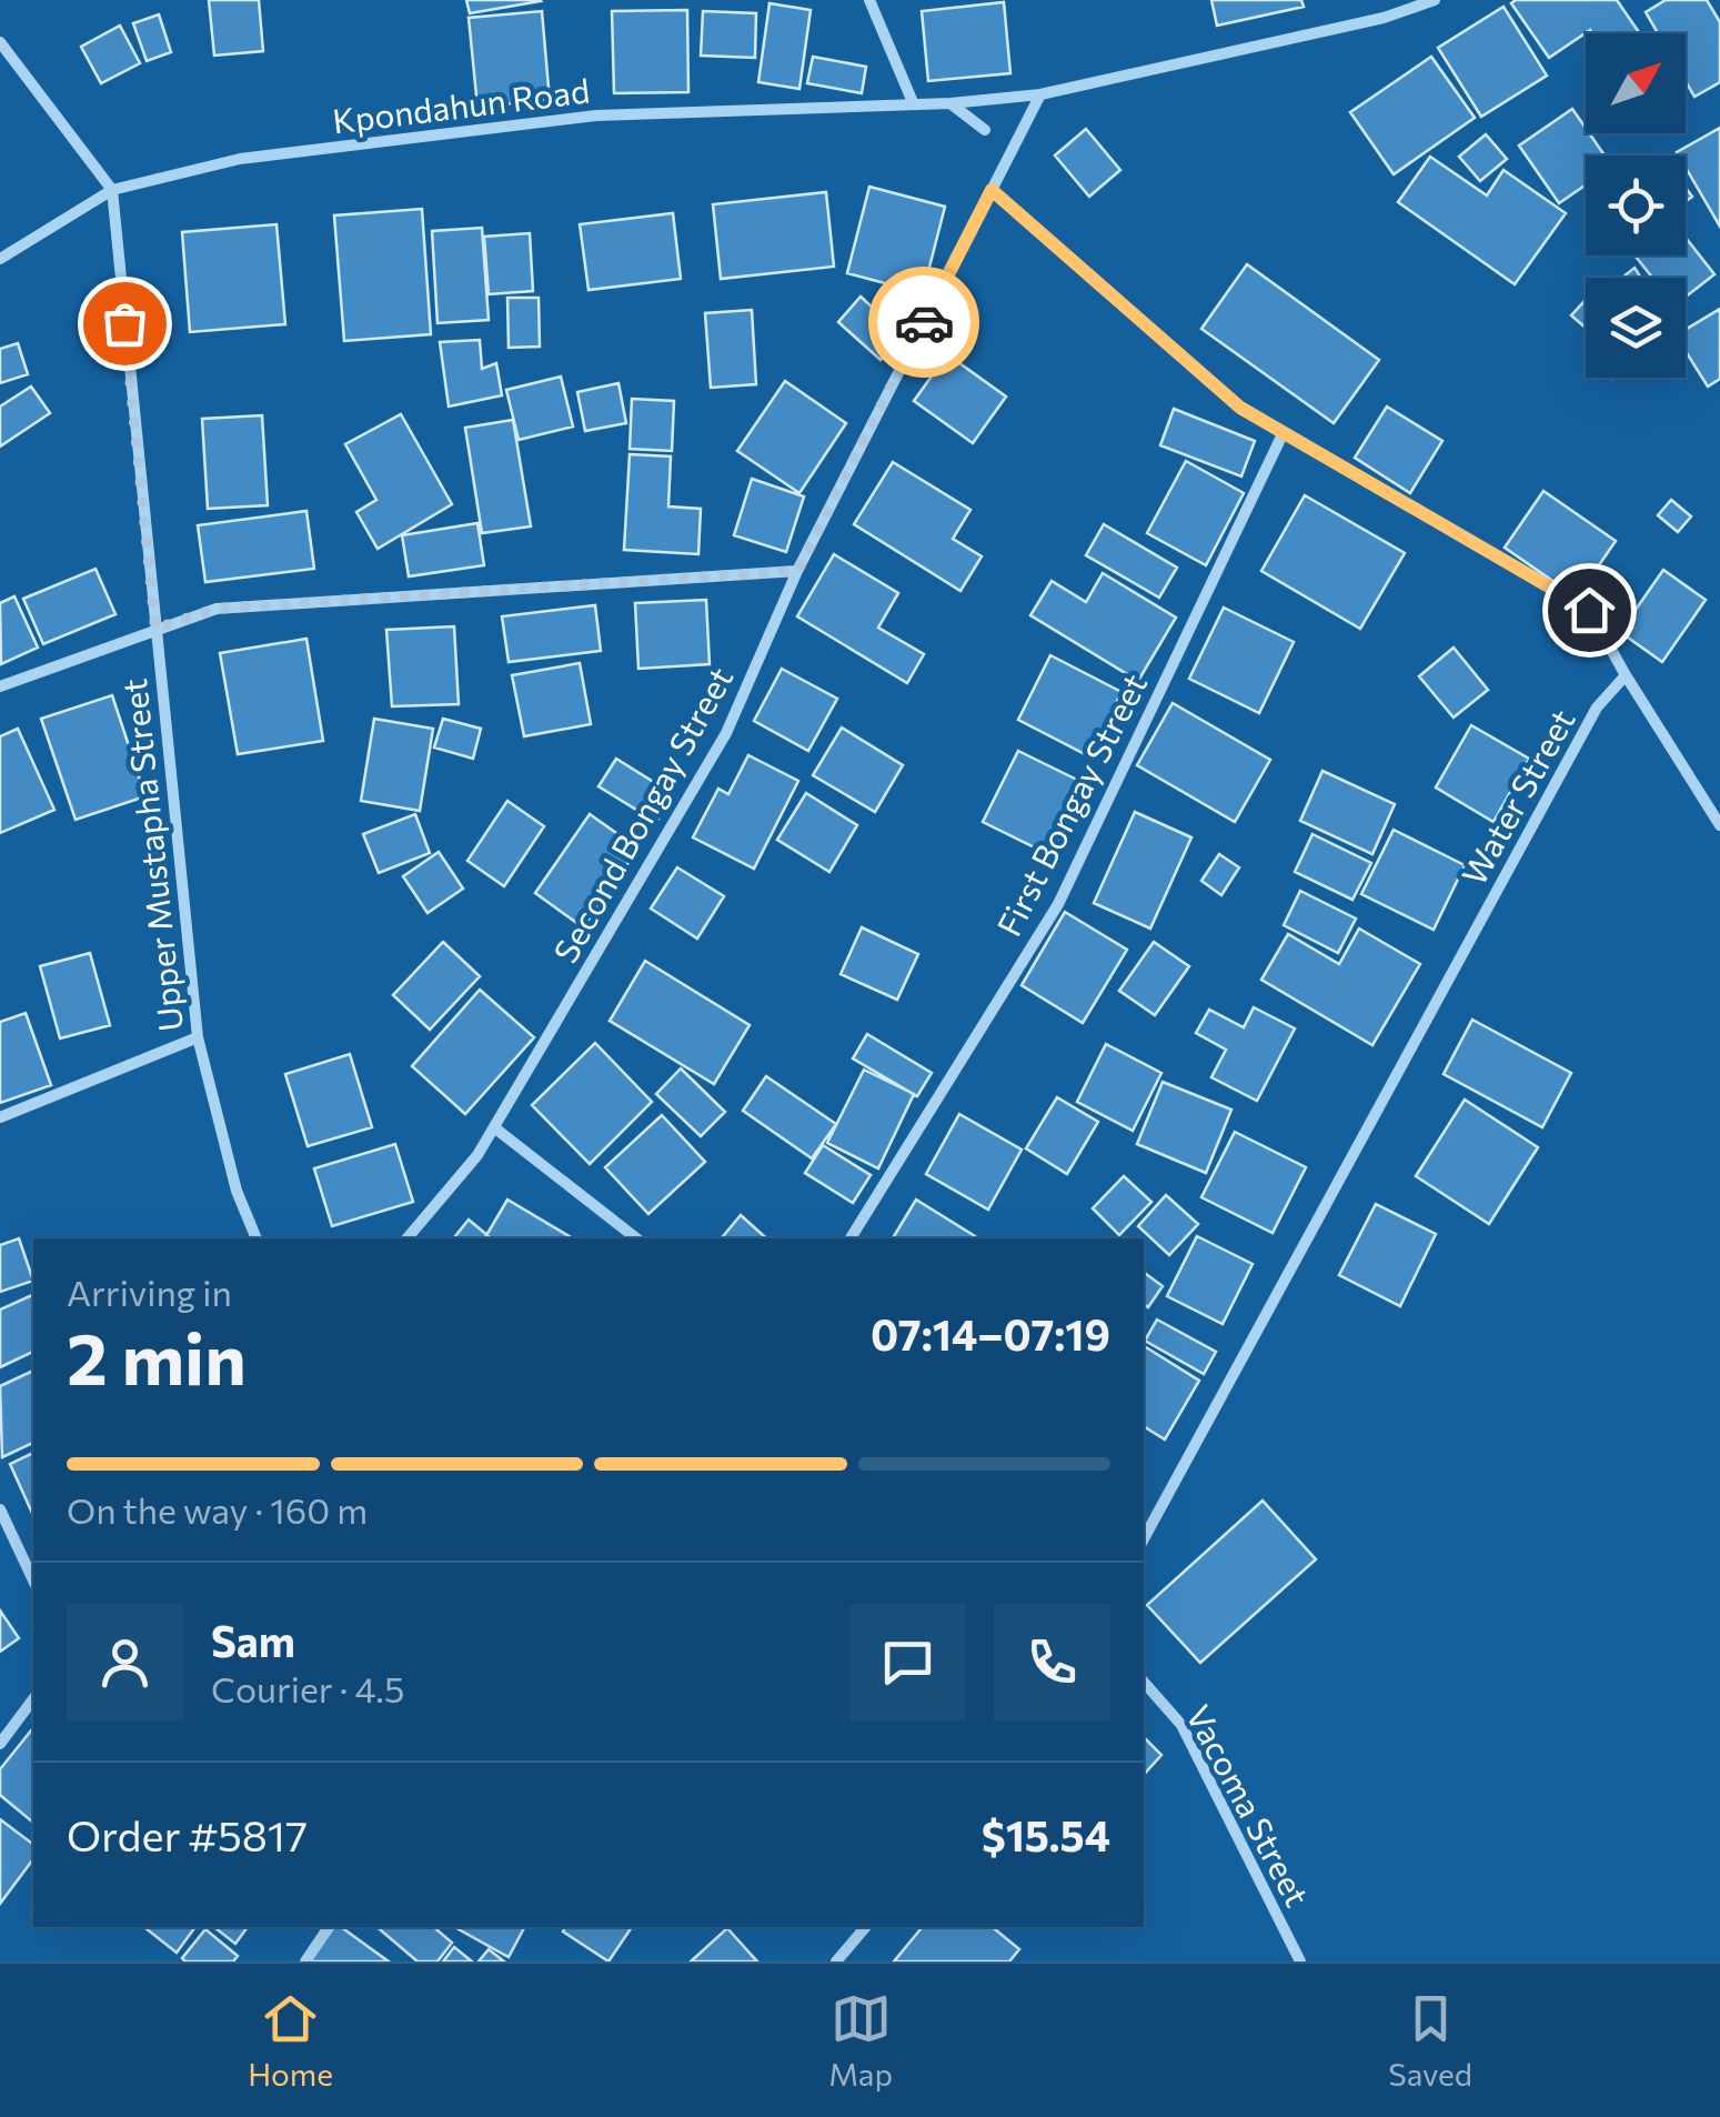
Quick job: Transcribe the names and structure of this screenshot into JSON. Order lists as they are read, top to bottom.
{
  "streets": {
    "street": [
      "Kpondahun Road",
      "Water Street",
      "First Bongay Street",
      "Second Bongay Street",
      "Upper Mustapha Street",
      "Vacoma Street"
    ]
  },
  "crossings": [
    ["Kpondahun Road", "Second Bongay Street"],
    ["Kpondahun Road", "Upper Mustapha Street"]
  ],
  "north": "top right",
  "page": {
    "heading": ["2 min", "Arriving in", "07:14–07:19"],
    "panel": [
      "Sam",
      "Courier · 4.5",
      "Order #5817",
      "$15.54"
    ],
    "bar": "On the way · 160 m",
    "tabs": ["Home", "Map", "Saved"]
  }
}
